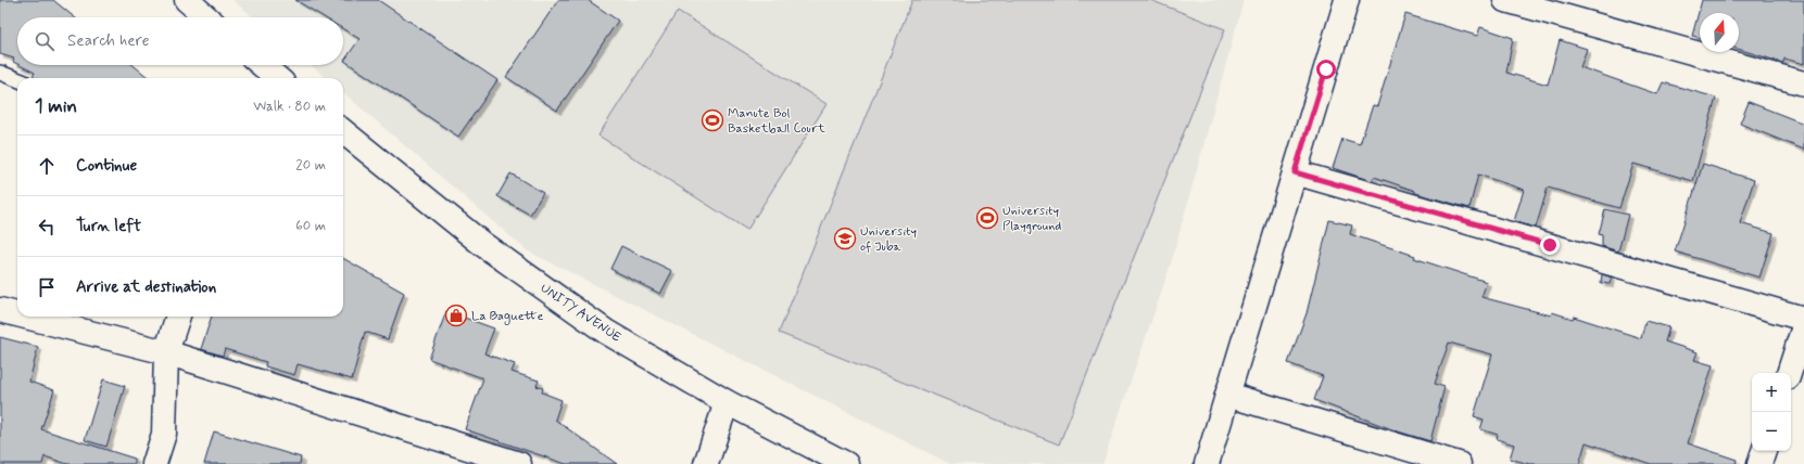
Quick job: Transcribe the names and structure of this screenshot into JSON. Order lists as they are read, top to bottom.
{
  "streets": {
    "street": ["UNITY AVENUE"]
  },
  "places": {
    "sports": ["Manute Bol Basketball Court", "University Playground"],
    "school or university": ["University of Juba"],
    "shop": ["La Baguette"]
  },
  "north": "top",
  "page": {
    "search": "Search here",
    "heading": ["1 min", "Walk · 80 m"],
    "list": [
      ["Continue", "20 m"],
      ["Turn left", "60 m"],
      "Arrive at destination"
    ],
    "map_buttons": ["+", "−"]
  }
}
